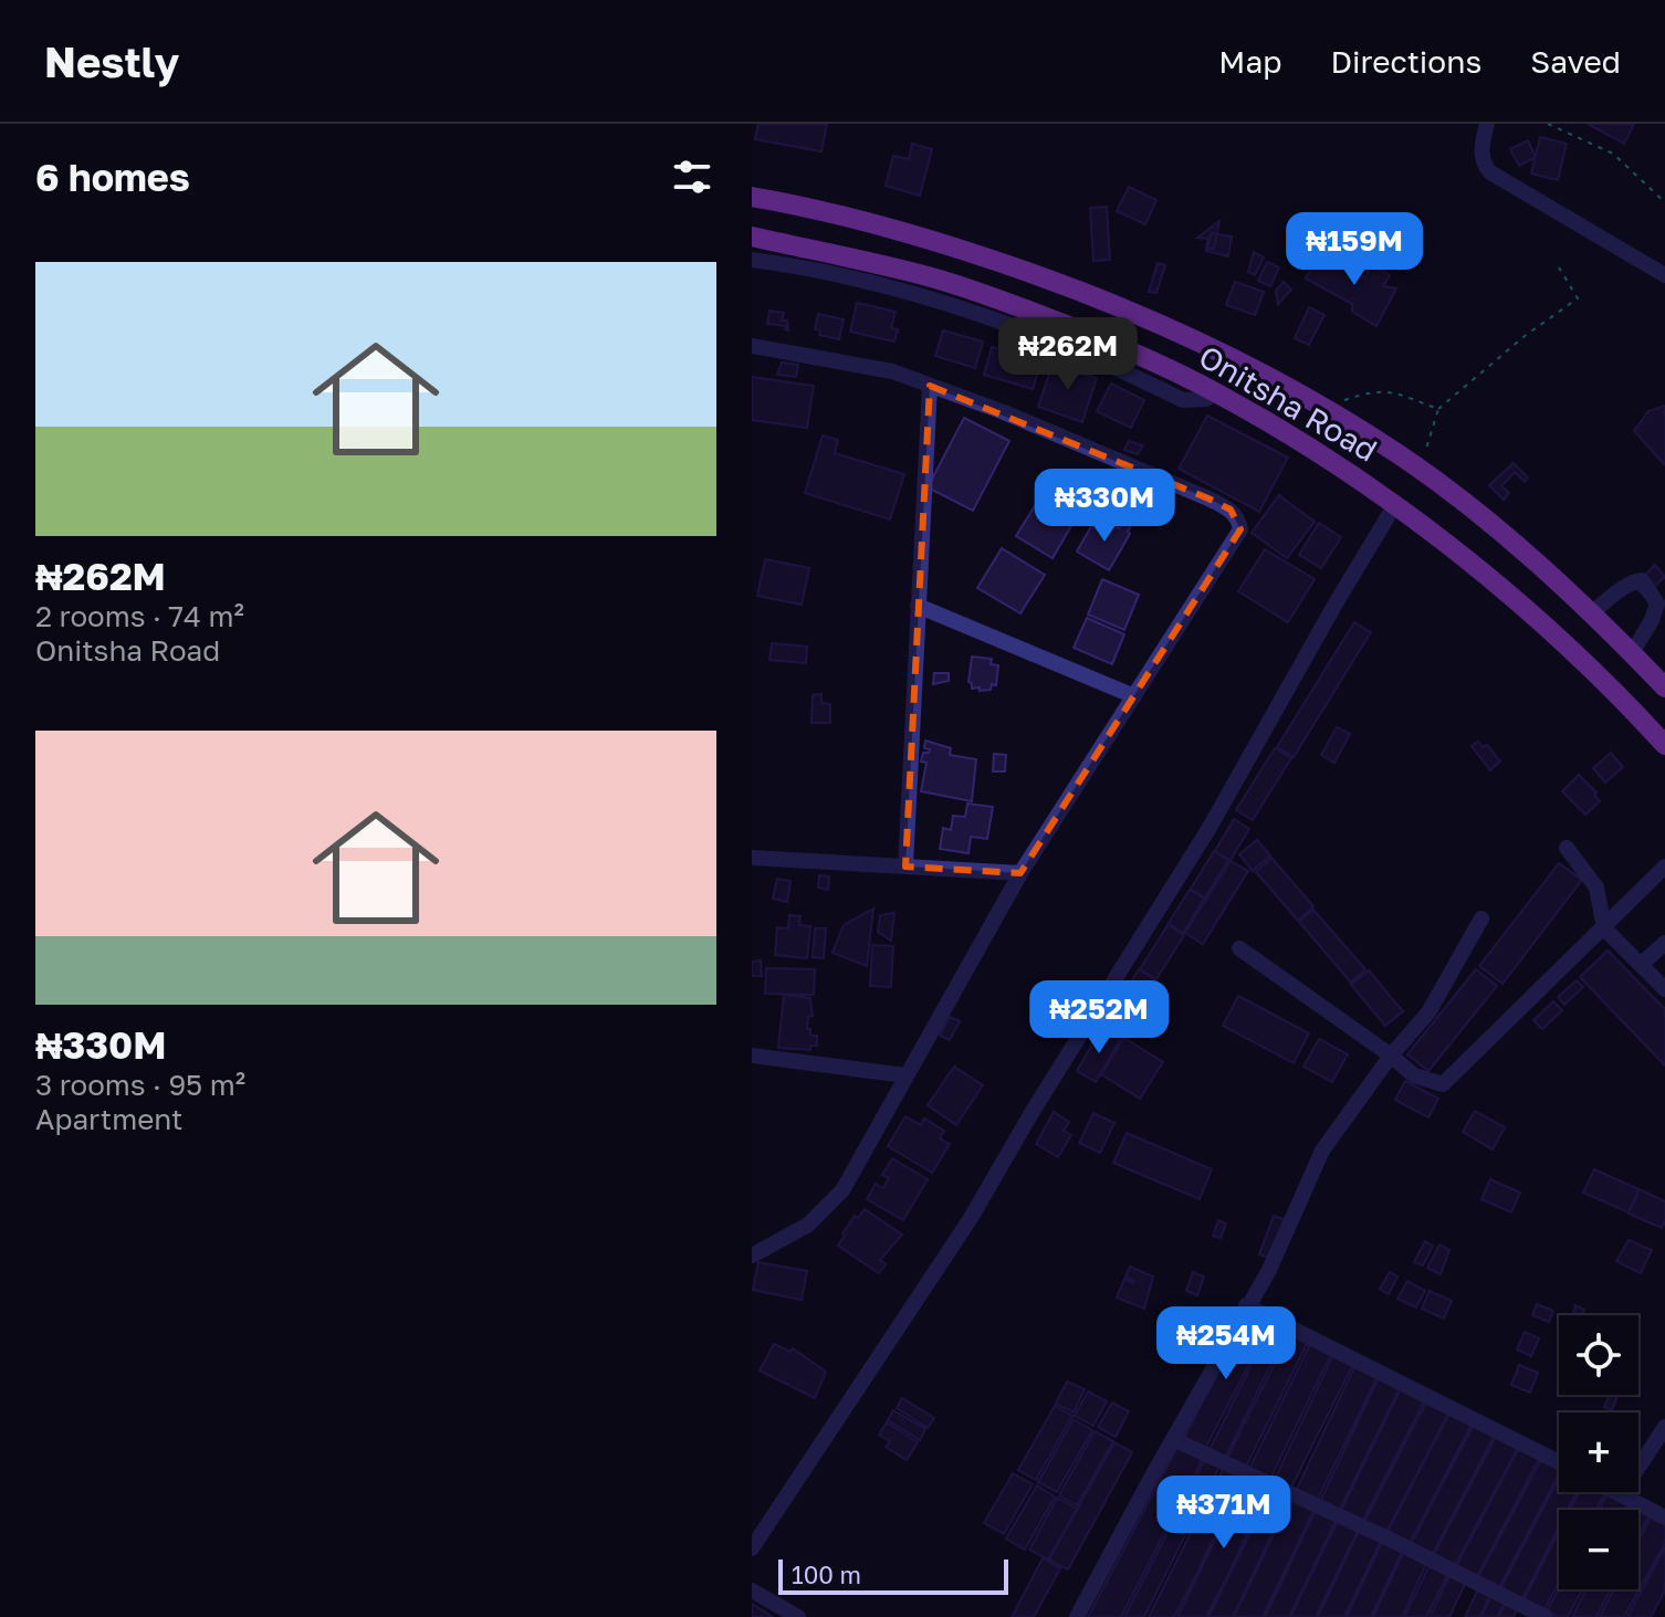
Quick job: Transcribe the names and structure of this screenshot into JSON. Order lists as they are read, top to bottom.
{
  "streets": {
    "main road": ["Onitsha Road"]
  },
  "scale_bar": "100 m",
  "page": {
    "header": "Nestly",
    "nav": ["Map", "Directions", "Saved"],
    "heading": "6 homes",
    "price": [
      "₦159M",
      "₦262M",
      "₦330M",
      "₦252M",
      "₦254M",
      "₦371M"
    ],
    "list": [
      {
        "name": "₦262M",
        "note": "2 rooms · 74 m² · Onitsha Road"
      },
      {
        "name": "₦330M",
        "note": "3 rooms · 95 m² · Apartment"
      }
    ],
    "map_buttons": ["+", "−"],
    "scale": "100 m"
  }
}
